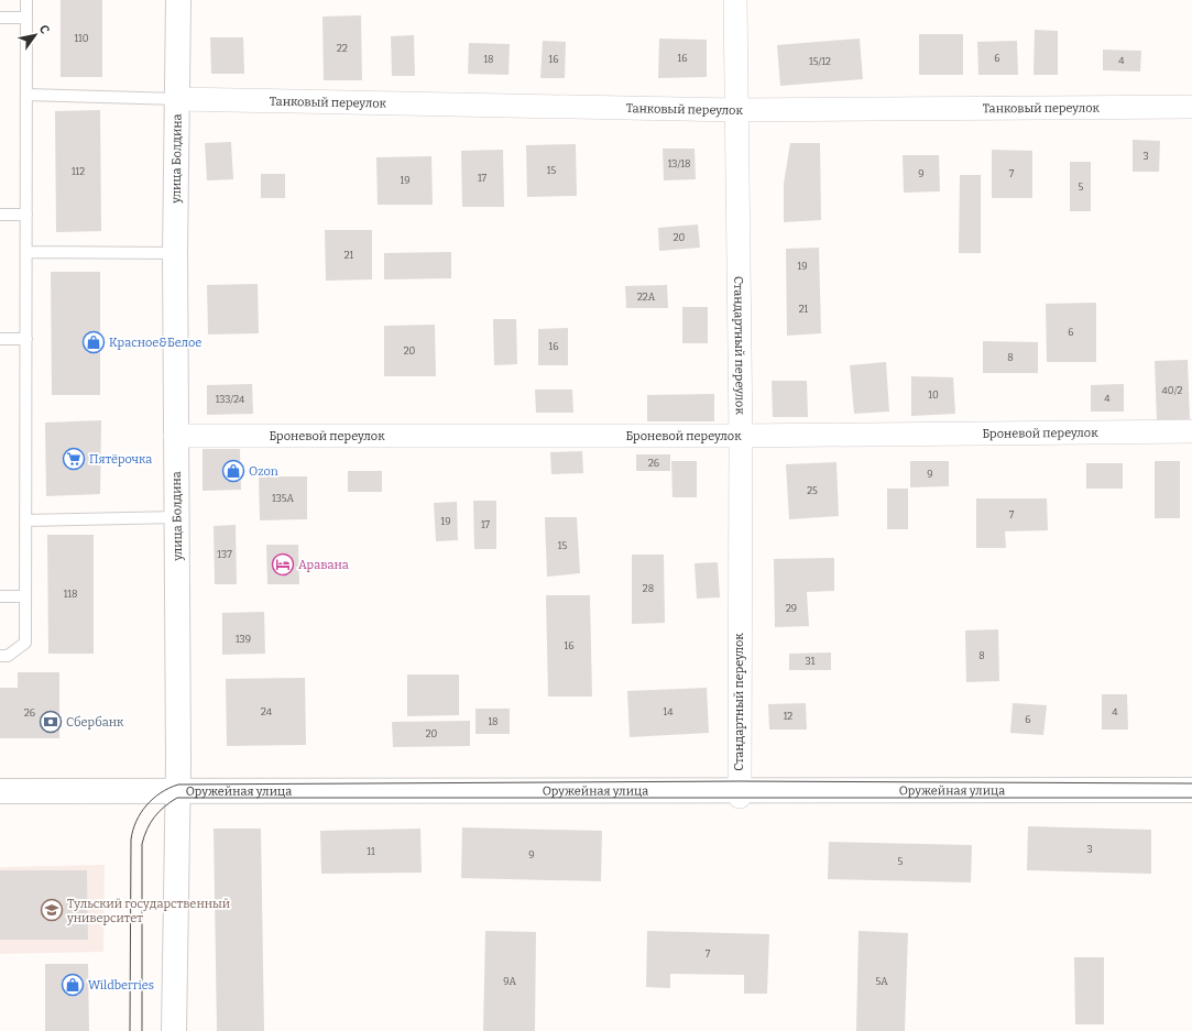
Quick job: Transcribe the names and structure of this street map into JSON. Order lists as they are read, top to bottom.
{
  "streets": {
    "street": [
      "Танковый переулок",
      "улица Болдина",
      "Стандартный переулок",
      "Броневой переулок",
      "Оружейная улица"
    ]
  },
  "crossings": [
    ["Танковый переулок", "улица Болдина"],
    ["Танковый переулок", "Стандартный переулок"],
    ["улица Болдина", "Броневой переулок"],
    ["улица Болдина", "Оружейная улица"],
    ["Стандартный переулок", "Броневой переулок"],
    ["Стандартный переулок", "Оружейная улица"]
  ],
  "places": {
    "shop": ["Красное&Белое", "Ozon", "Wildberries"],
    "supermarket": ["Пятёрочка"],
    "hotel": ["Аравана"],
    "bank": ["Сбербанк"],
    "school or university": ["Тульский государственный университет"]
  },
  "house_numbers": [
    "110",
    "22",
    "16",
    "6",
    "18",
    "16",
    "4",
    "15/12",
    "3",
    "13/18",
    "15",
    "112",
    "9",
    "7",
    "17",
    "19",
    "5",
    "20",
    "21",
    "19",
    "22А",
    "21",
    "6",
    "16",
    "20",
    "8",
    "40/2",
    "10",
    "4",
    "133/24",
    "26",
    "9",
    "25",
    "135А",
    "7",
    "19",
    "17",
    "15",
    "137",
    "28",
    "118",
    "29",
    "139",
    "16",
    "8",
    "31",
    "24",
    "14",
    "4",
    "26",
    "12",
    "6",
    "18",
    "20",
    "3",
    "11",
    "9",
    "5",
    "7",
    "9А",
    "5А"
  ],
  "north": "top right"
}
